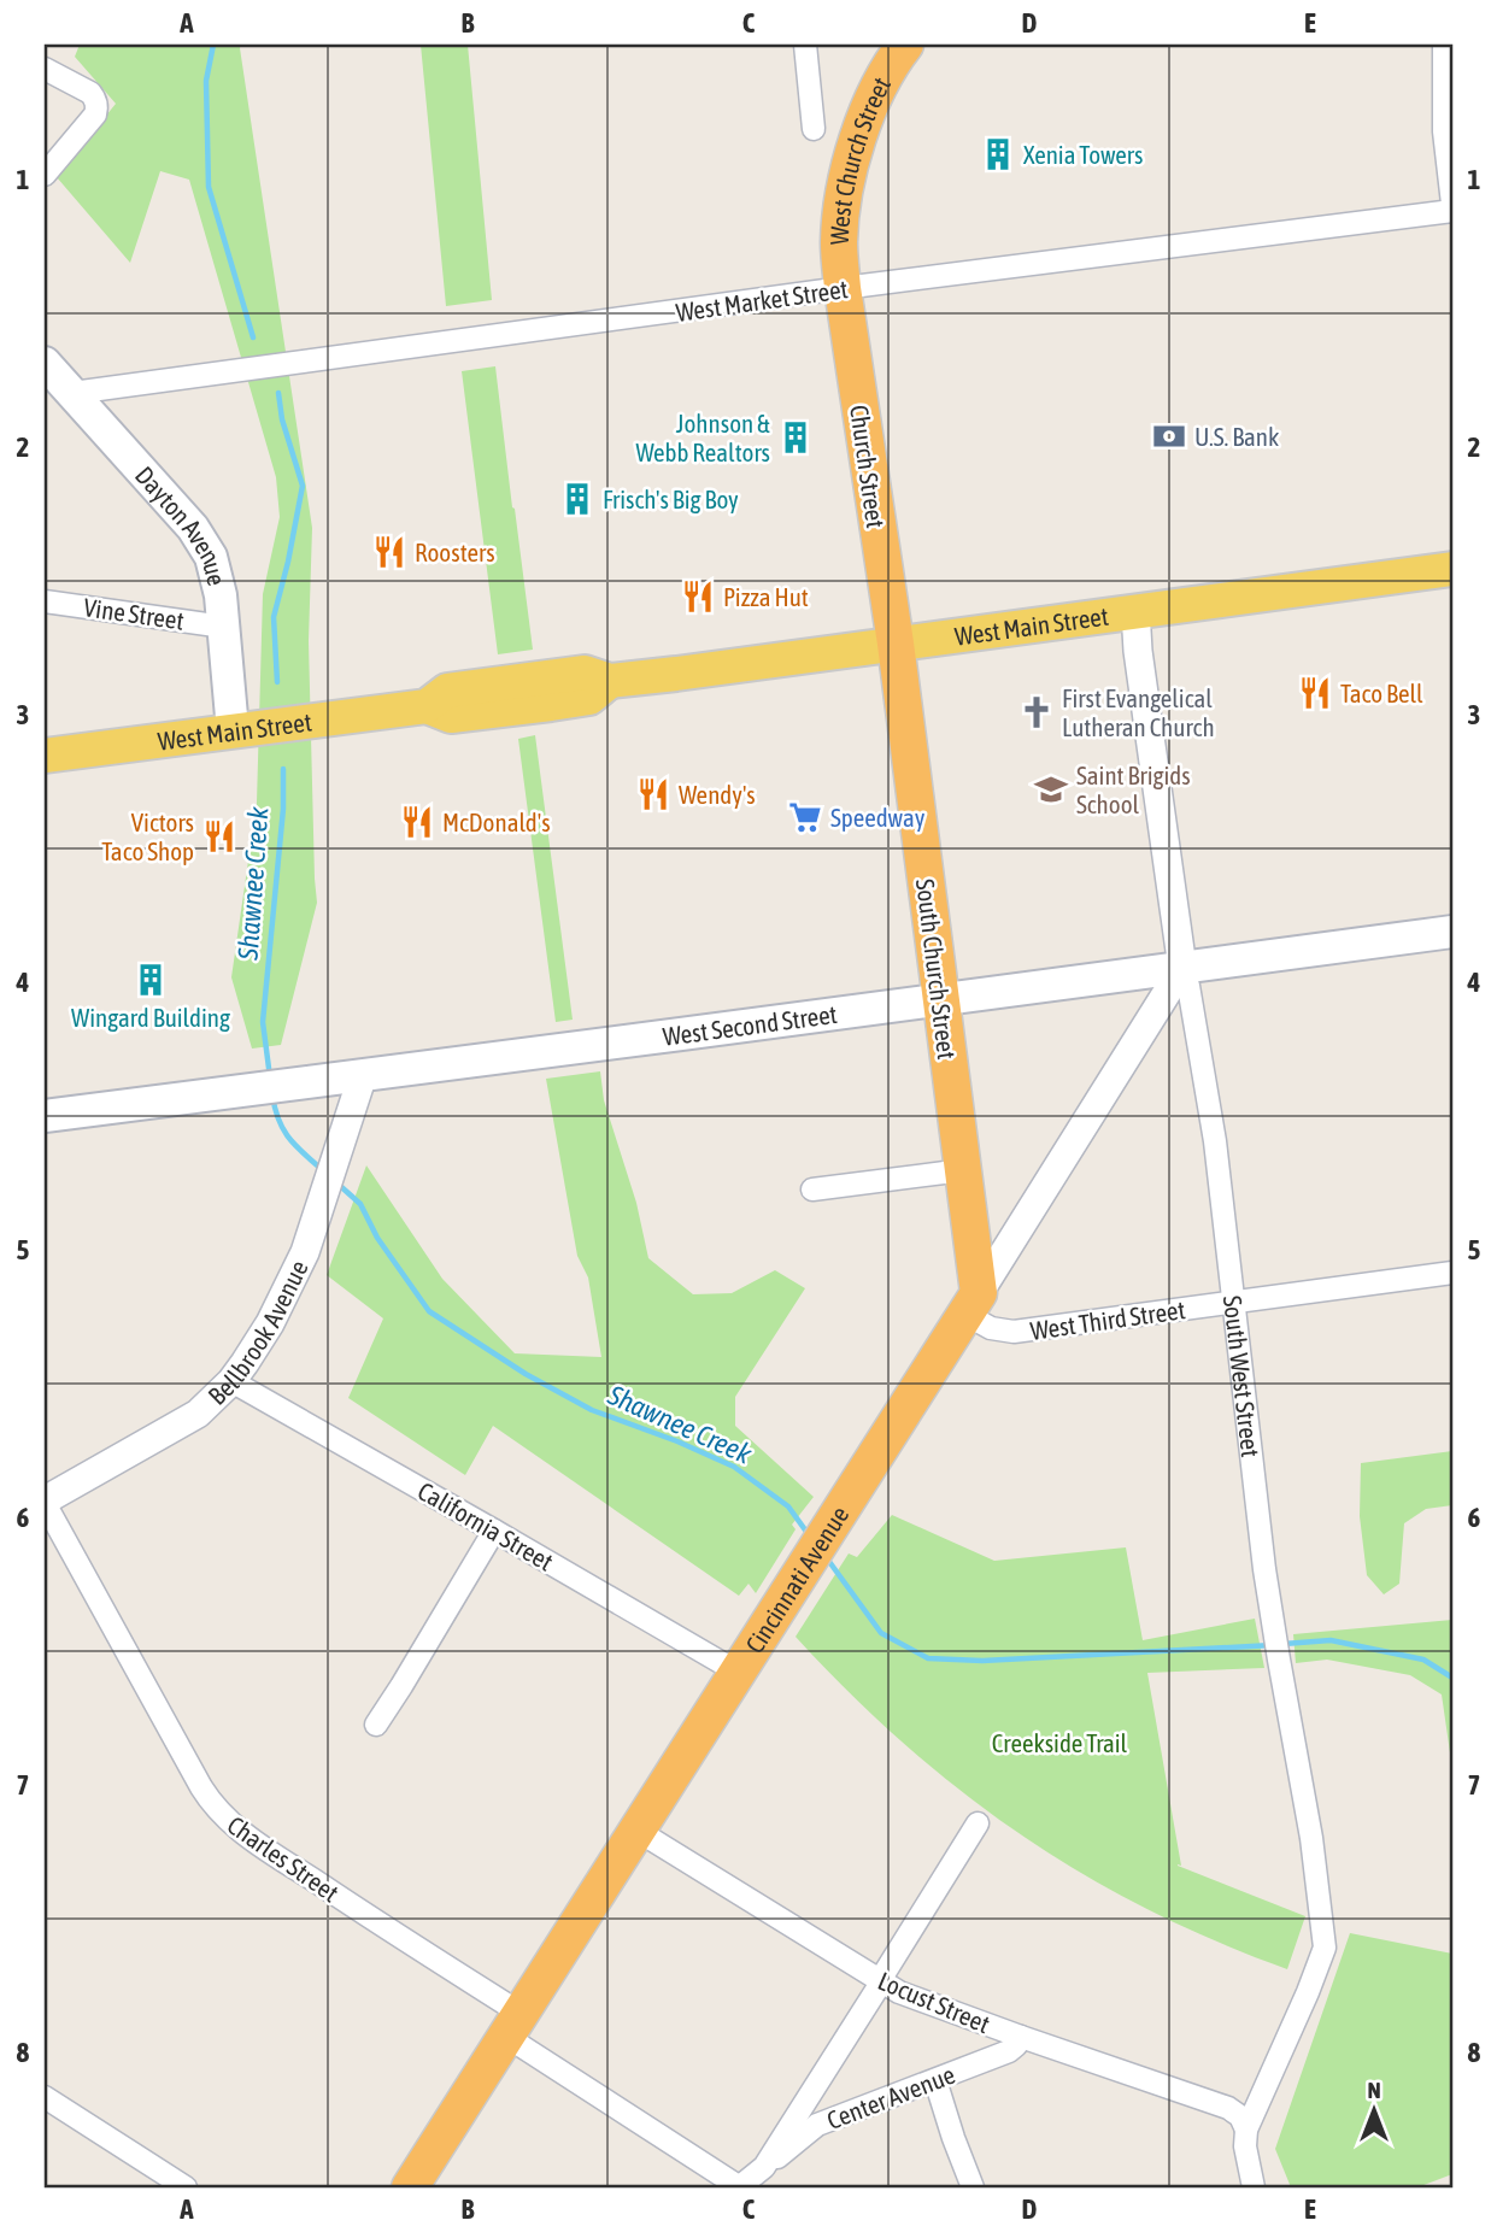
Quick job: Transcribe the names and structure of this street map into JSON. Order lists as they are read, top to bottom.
{
  "streets": {
    "highway": [
      "West Church Street",
      "Church Street",
      "South Church Street",
      "Cincinnati Avenue"
    ],
    "main road": ["Dayton Avenue", "West Main Street", "West Second Street"],
    "street": [
      "West Market Street",
      "Vine Street",
      "West Third Street",
      "Bellbrook Avenue",
      "South West Street",
      "California Street",
      "Charles Street",
      "Locust Street",
      "Center Avenue"
    ]
  },
  "crossings": [
    ["West Church Street", "West Market Street"],
    ["West Church Street", "Church Street"],
    ["West Market Street", "Church Street"],
    ["West Market Street", "Dayton Avenue"],
    ["Church Street", "West Main Street"],
    ["Church Street", "South Church Street"],
    ["Dayton Avenue", "Vine Street"],
    ["Dayton Avenue", "West Main Street"],
    ["West Main Street", "South Church Street"],
    ["West Main Street", "South West Street"],
    ["South Church Street", "West Second Street"],
    ["South Church Street", "West Third Street"],
    ["South Church Street", "Cincinnati Avenue"],
    ["West Second Street", "Bellbrook Avenue"],
    ["West Second Street", "South West Street"],
    ["West Second Street", "Cincinnati Avenue"],
    ["West Third Street", "South West Street"],
    ["West Third Street", "Cincinnati Avenue"],
    ["Bellbrook Avenue", "California Street"],
    ["Bellbrook Avenue", "Charles Street"],
    ["South West Street", "Cincinnati Avenue"],
    ["South West Street", "Locust Street"],
    ["California Street", "Cincinnati Avenue"],
    ["Cincinnati Avenue", "Charles Street"],
    ["Cincinnati Avenue", "Locust Street"],
    ["Charles Street", "Center Avenue"],
    ["Locust Street", "Center Avenue"]
  ],
  "water": ["Shawnee Creek"],
  "parks": ["Creekside Trail"],
  "places": {
    "building": [
      "Xenia Towers",
      "Johnson & Webb Realtors",
      "Frisch's Big Boy",
      "Wingard Building"
    ],
    "bank": ["U.S. Bank"],
    "restaurant": [
      "Roosters",
      "Pizza Hut",
      "Taco Bell",
      "Wendy's",
      "McDonald's",
      "Victors Taco Shop"
    ],
    "church": ["First Evangelical Lutheran Church"],
    "school or university": ["Saint Brigids School"],
    "supermarket": ["Speedway"]
  },
  "north": "top",
  "grid": {
    "columns": [
      "A",
      "B",
      "C",
      "D",
      "E"
    ],
    "rows": [
      "1",
      "2",
      "3",
      "4",
      "5",
      "6",
      "7",
      "8"
    ]
  }
}
